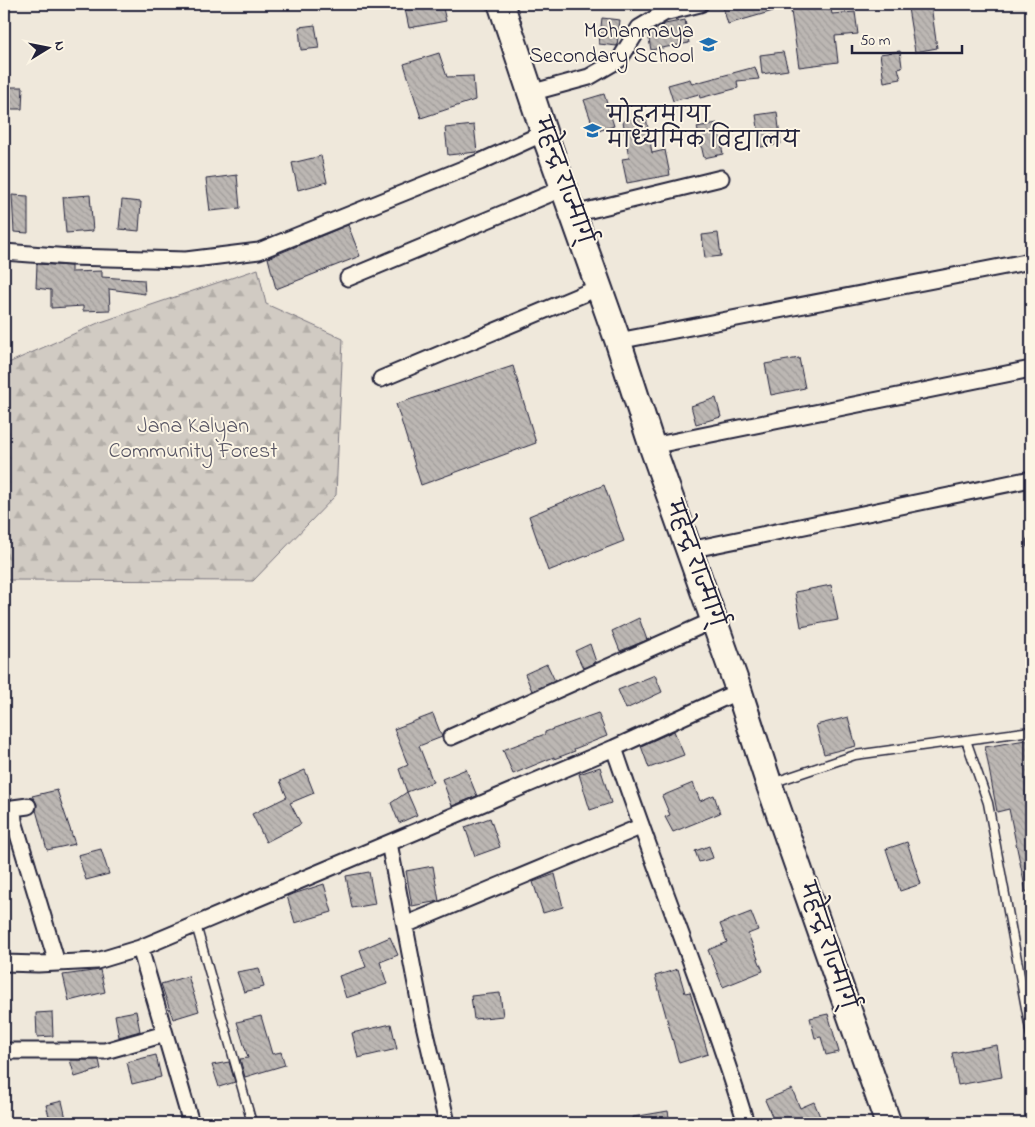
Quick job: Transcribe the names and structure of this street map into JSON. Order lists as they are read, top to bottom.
{
  "streets": {
    "highway": ["महेन्द्र राज्मार्ग्"]
  },
  "parks": ["Jana Kalyan Community Forest"],
  "places": {
    "school or university": ["Mohanmaya Secondary School", "मोहनमाया माध्यमिक विद्यालय"]
  },
  "scale_bar": "50 m",
  "north": "right"
}
